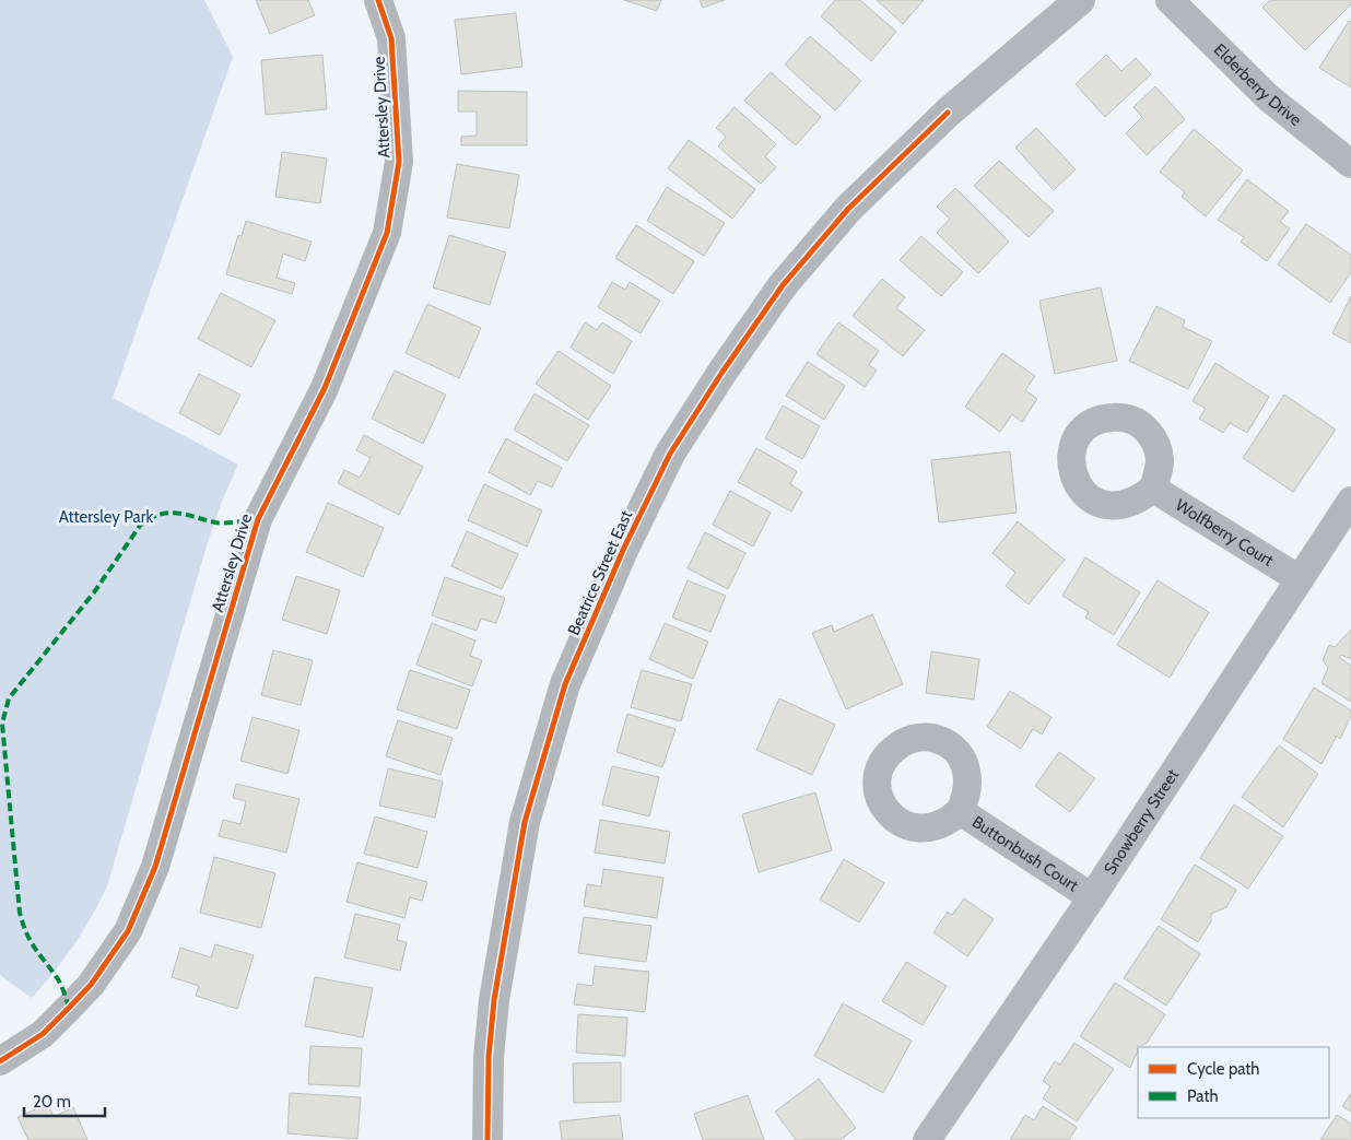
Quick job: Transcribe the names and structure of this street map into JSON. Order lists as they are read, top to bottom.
{
  "streets": {
    "street": [
      "Elderberry Drive",
      "Attersley Drive",
      "Wolfberry Court",
      "Beatrice Street East",
      "Snowberry Street",
      "Buttonbush Court"
    ]
  },
  "crossings": [
    ["Wolfberry Court", "Snowberry Street"],
    ["Snowberry Street", "Buttonbush Court"]
  ],
  "parks": ["Attersley Park"],
  "legend": ["Cycle path", "Path"],
  "scale_bar": "20 m"
}
